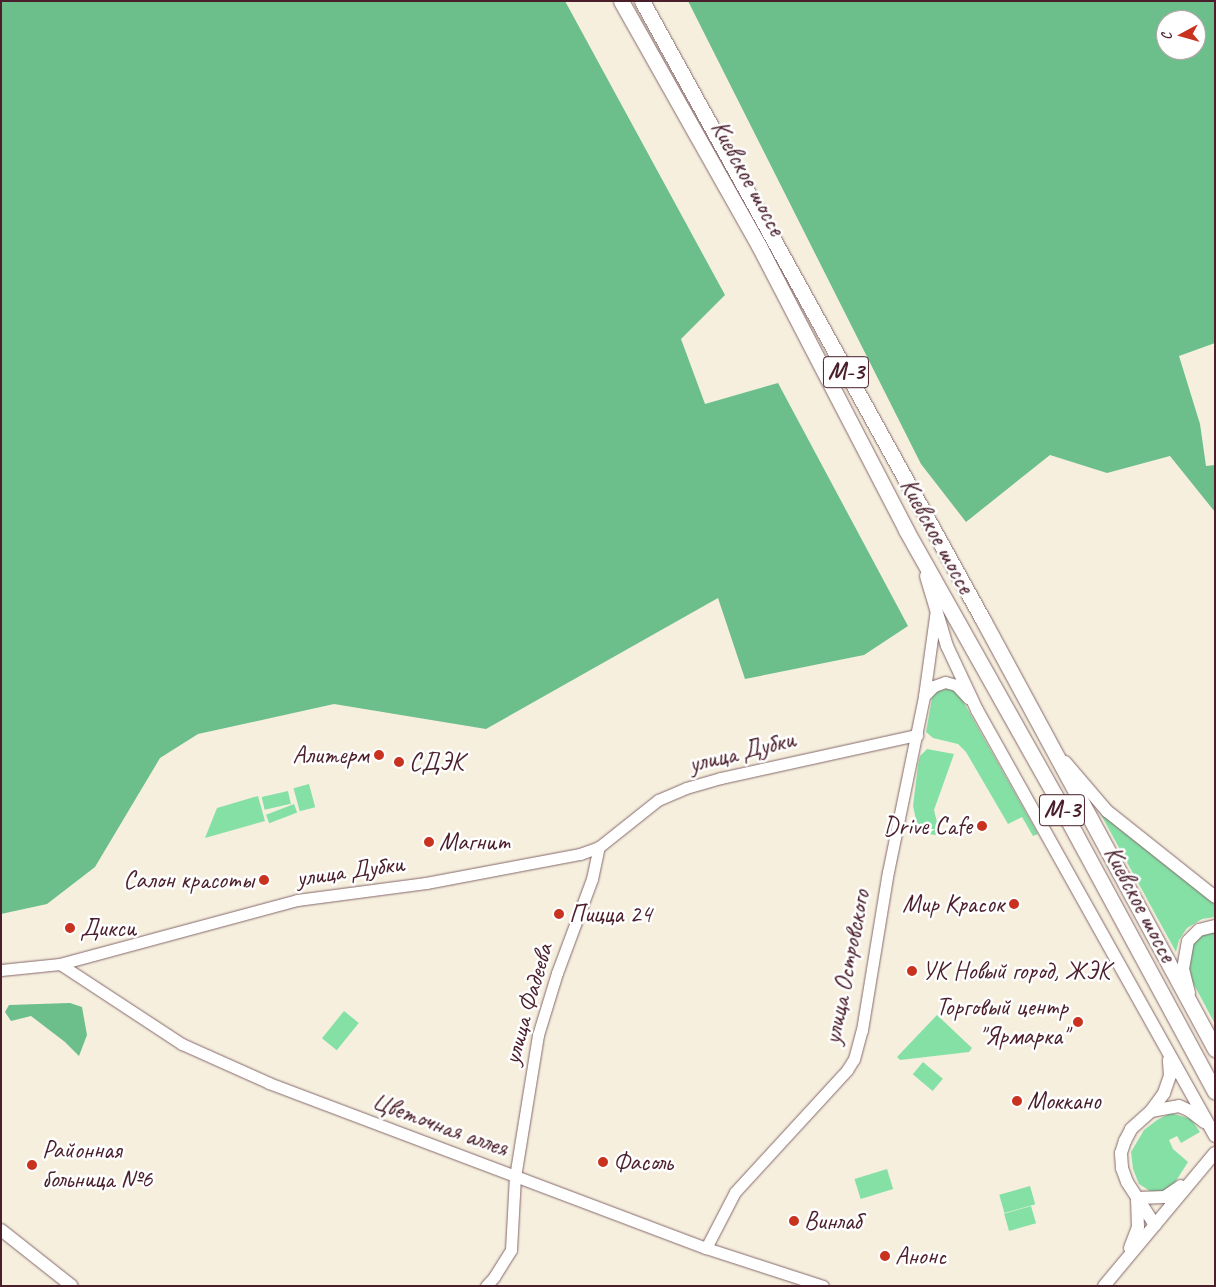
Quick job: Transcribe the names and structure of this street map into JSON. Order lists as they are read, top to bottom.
{
  "streets": {
    "highway": ["Киевское шоссе", "М-3"],
    "street": [
      "улица Дубки",
      "улица Островского",
      "улица Фадеева",
      "Цветочная аллея"
    ]
  },
  "crossings": [
    ["улица Дубки", "улица Островского"],
    ["улица Дубки", "улица Фадеева"],
    ["улица Дубки", "Цветочная аллея"],
    ["улица Островского", "Цветочная аллея"],
    ["улица Фадеева", "Цветочная аллея"]
  ],
  "places": [
    "Алитерм",
    "СДЭК",
    "Drive Cafe",
    "Магнит",
    "Салон красоты",
    "Мир Красок",
    "Пицца 24",
    "Дикси",
    "УК Новый город, ЖЭК",
    "Торговый центр \"Ярмарка\"",
    "Моккано",
    "Фасоль",
    "Районная больница №6",
    "Винлаб",
    "Анонс"
  ],
  "north": "left"
}
